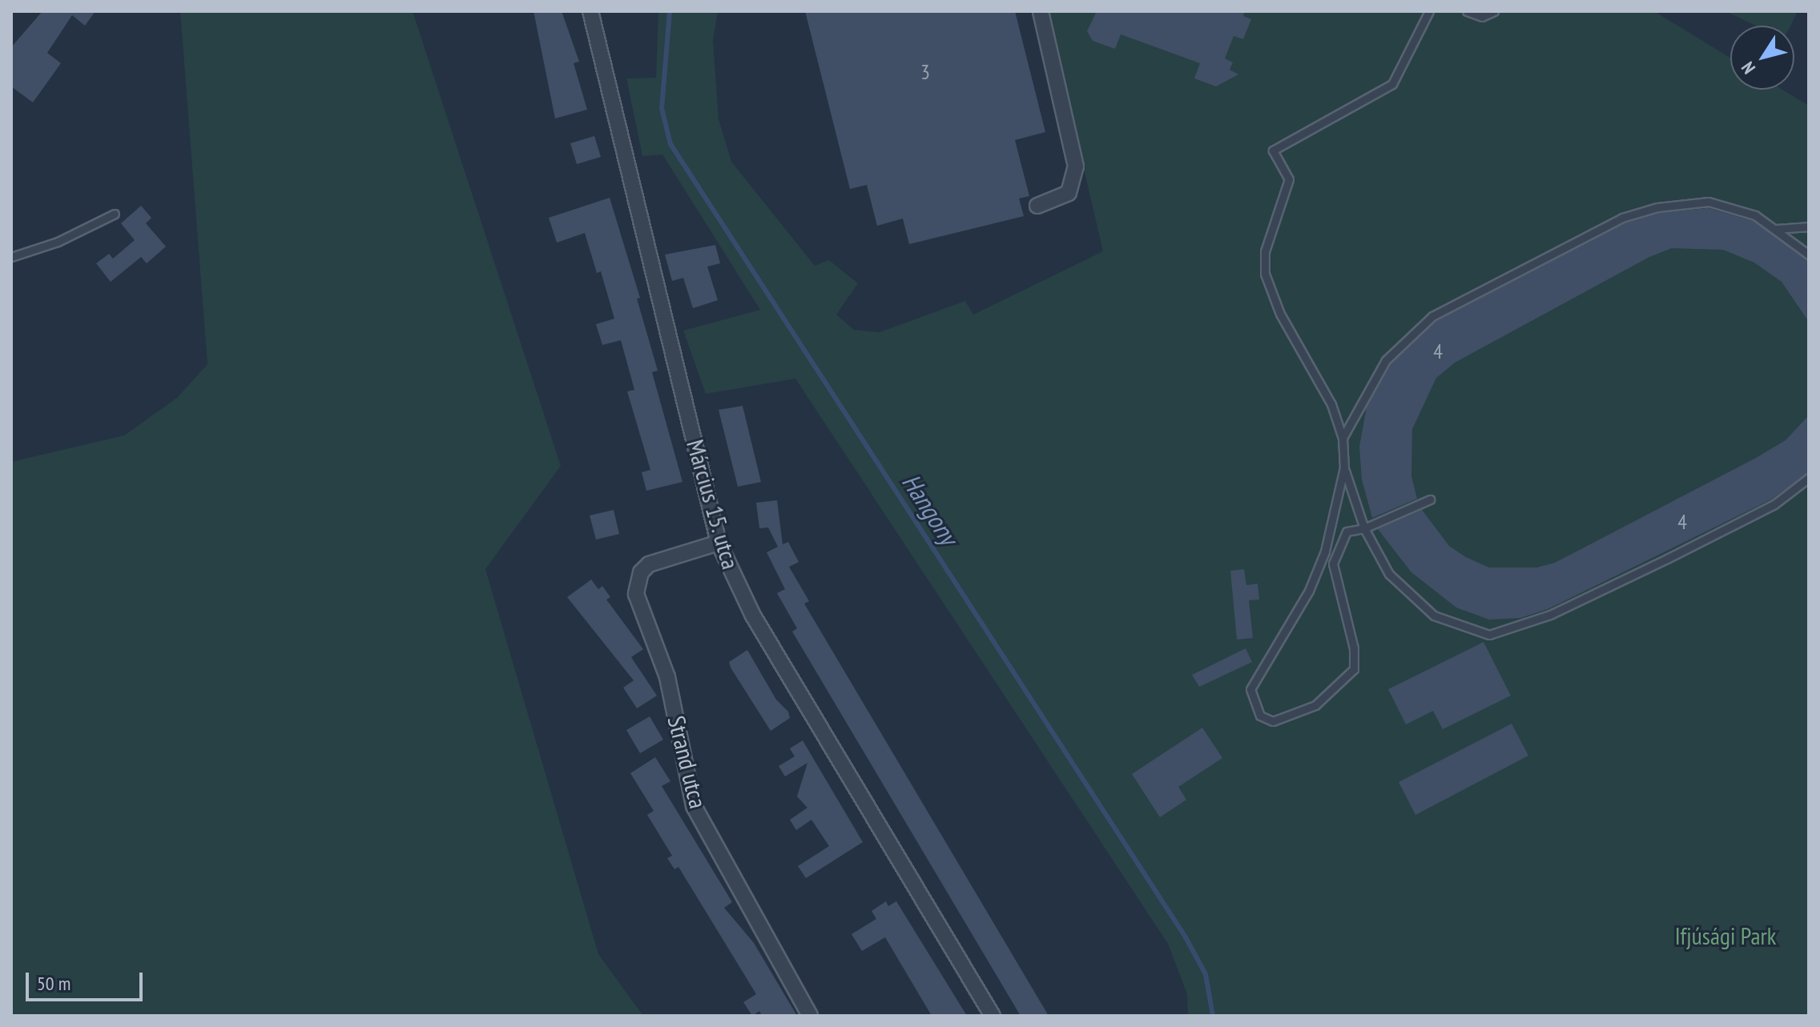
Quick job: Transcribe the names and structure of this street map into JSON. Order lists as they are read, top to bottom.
{
  "streets": {
    "street": ["Március 15. utca", "Strand utca"]
  },
  "crossings": [
    ["Március 15. utca", "Strand utca"]
  ],
  "water": ["Hangony"],
  "parks": ["Ifjúsági Park"],
  "house_numbers": ["3", "4", "4"],
  "scale_bar": "50 m",
  "north": "bottom left"
}
